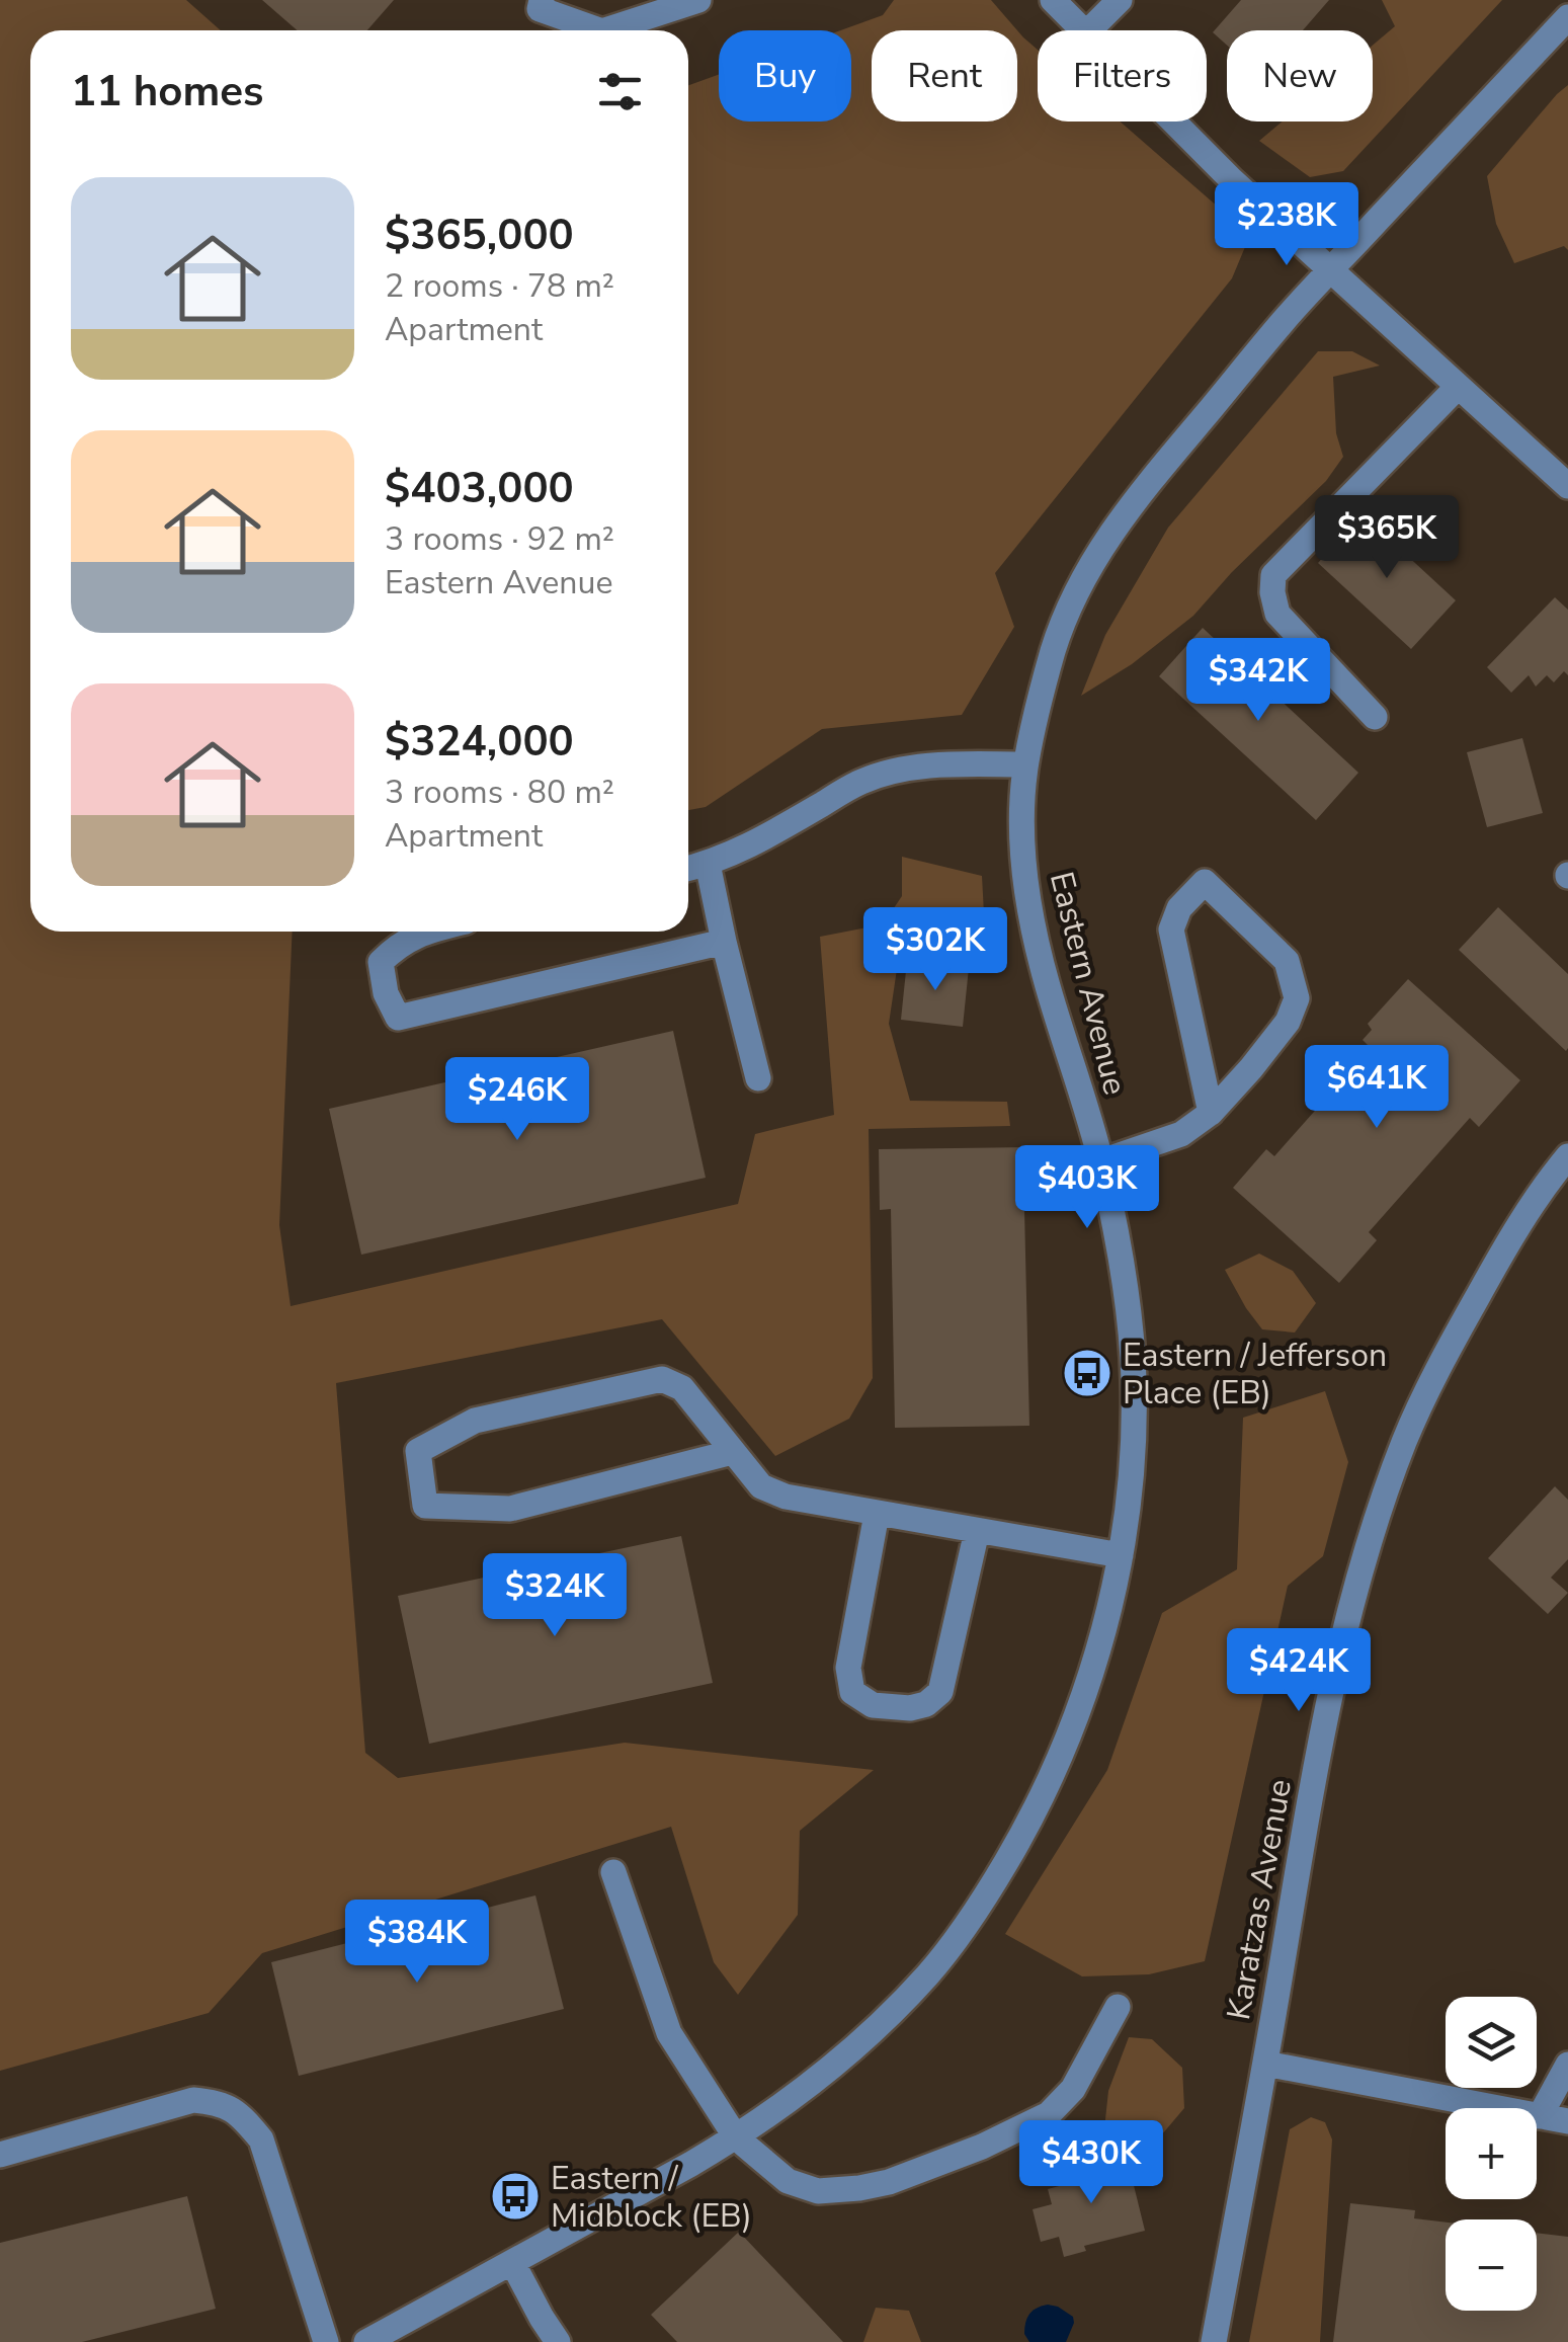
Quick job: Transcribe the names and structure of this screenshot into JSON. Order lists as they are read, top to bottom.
{
  "streets": {
    "street": ["Eastern Avenue", "Karatzas Avenue"]
  },
  "places": {
    "bus stop": ["Eastern / Jefferson Place (EB)", "Eastern / Midblock (EB)"]
  },
  "page": {
    "chip": [
      "Buy",
      "Rent",
      "Filters",
      "New"
    ],
    "heading": "11 homes",
    "list": [
      {
        "name": "$365,000",
        "note": "2 rooms · 78 m² · Apartment"
      },
      {
        "name": "$403,000",
        "note": "3 rooms · 92 m² · Eastern Avenue"
      },
      {
        "name": "$324,000",
        "note": "3 rooms · 80 m² · Apartment"
      }
    ],
    "price": [
      "$238K",
      "$365K",
      "$342K",
      "$302K",
      "$641K",
      "$246K",
      "$403K",
      "$324K",
      "$424K",
      "$384K",
      "$430K"
    ],
    "map_buttons": ["+", "−"]
  }
}
